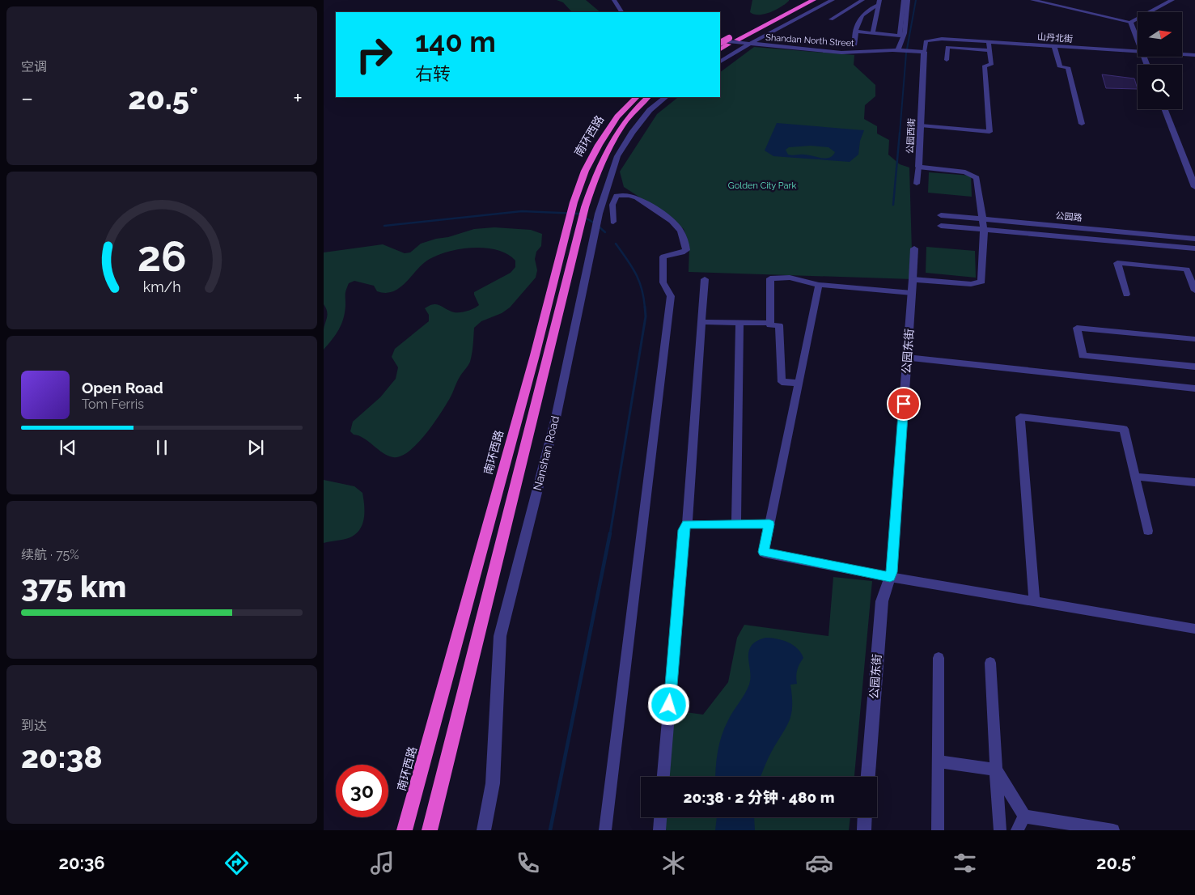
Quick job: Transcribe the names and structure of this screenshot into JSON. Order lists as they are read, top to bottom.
{
  "streets": {
    "highway": ["南环西路"],
    "street": [
      "山丹北街",
      "Shandan North Street",
      "公园西街",
      "公园路",
      "公园东街",
      "Nanshan Road"
    ]
  },
  "crossings": [
    ["山丹北街", "Shandan North Street"],
    ["山丹北街", "公园西街"],
    ["Shandan North Street", "公园西街"],
    ["公园西街", "公园路"]
  ],
  "parks": ["Golden City Park"],
  "north": "right",
  "page": {
    "tile": [
      "空调",
      ["续航 · 75%", "375 km"],
      ["到达", "20:38"]
    ],
    "turn": ["140 m", "右转"],
    "heat": ["−", "20.5°", "+"],
    "song": ["Open Road", "Tom Ferris"],
    "limit": "30",
    "trip": "20:38 · 2 分钟 · 480 m",
    "tabs": ["20:36", "20.5°"],
    "gauge": ["26", "km/h"]
  }
}
